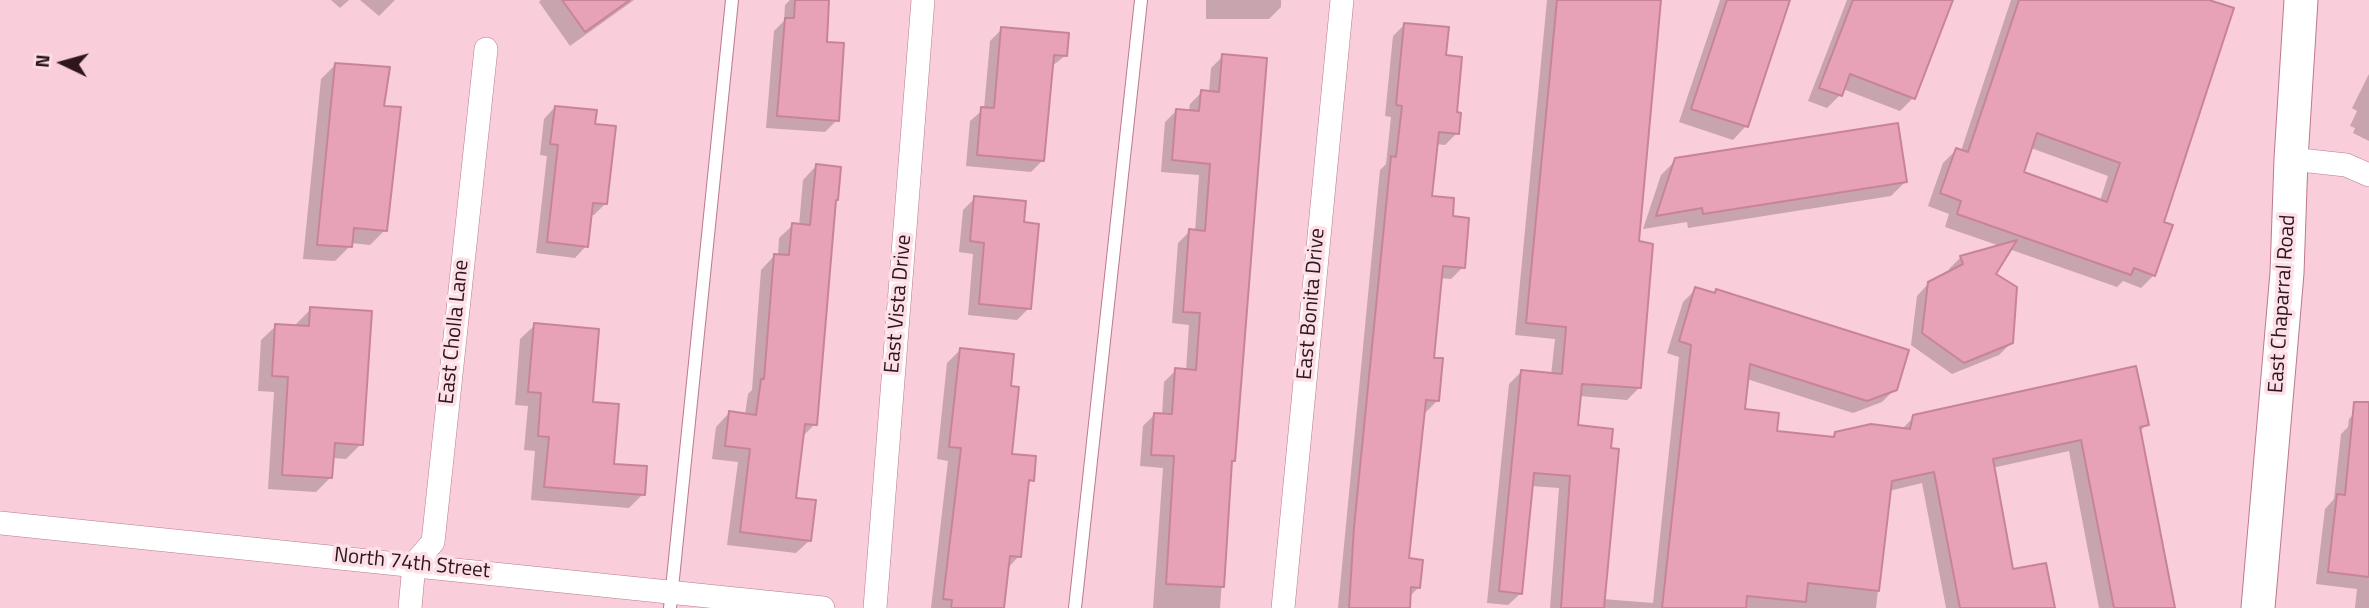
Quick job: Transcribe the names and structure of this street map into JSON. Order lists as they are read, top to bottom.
{
  "streets": {
    "main road": ["East Chaparral Road"],
    "street": [
      "East Vista Drive",
      "East Bonita Drive",
      "East Cholla Lane",
      "North 74th Street"
    ]
  },
  "crossings": [
    ["East Cholla Lane", "North 74th Street"]
  ],
  "north": "left"
}
